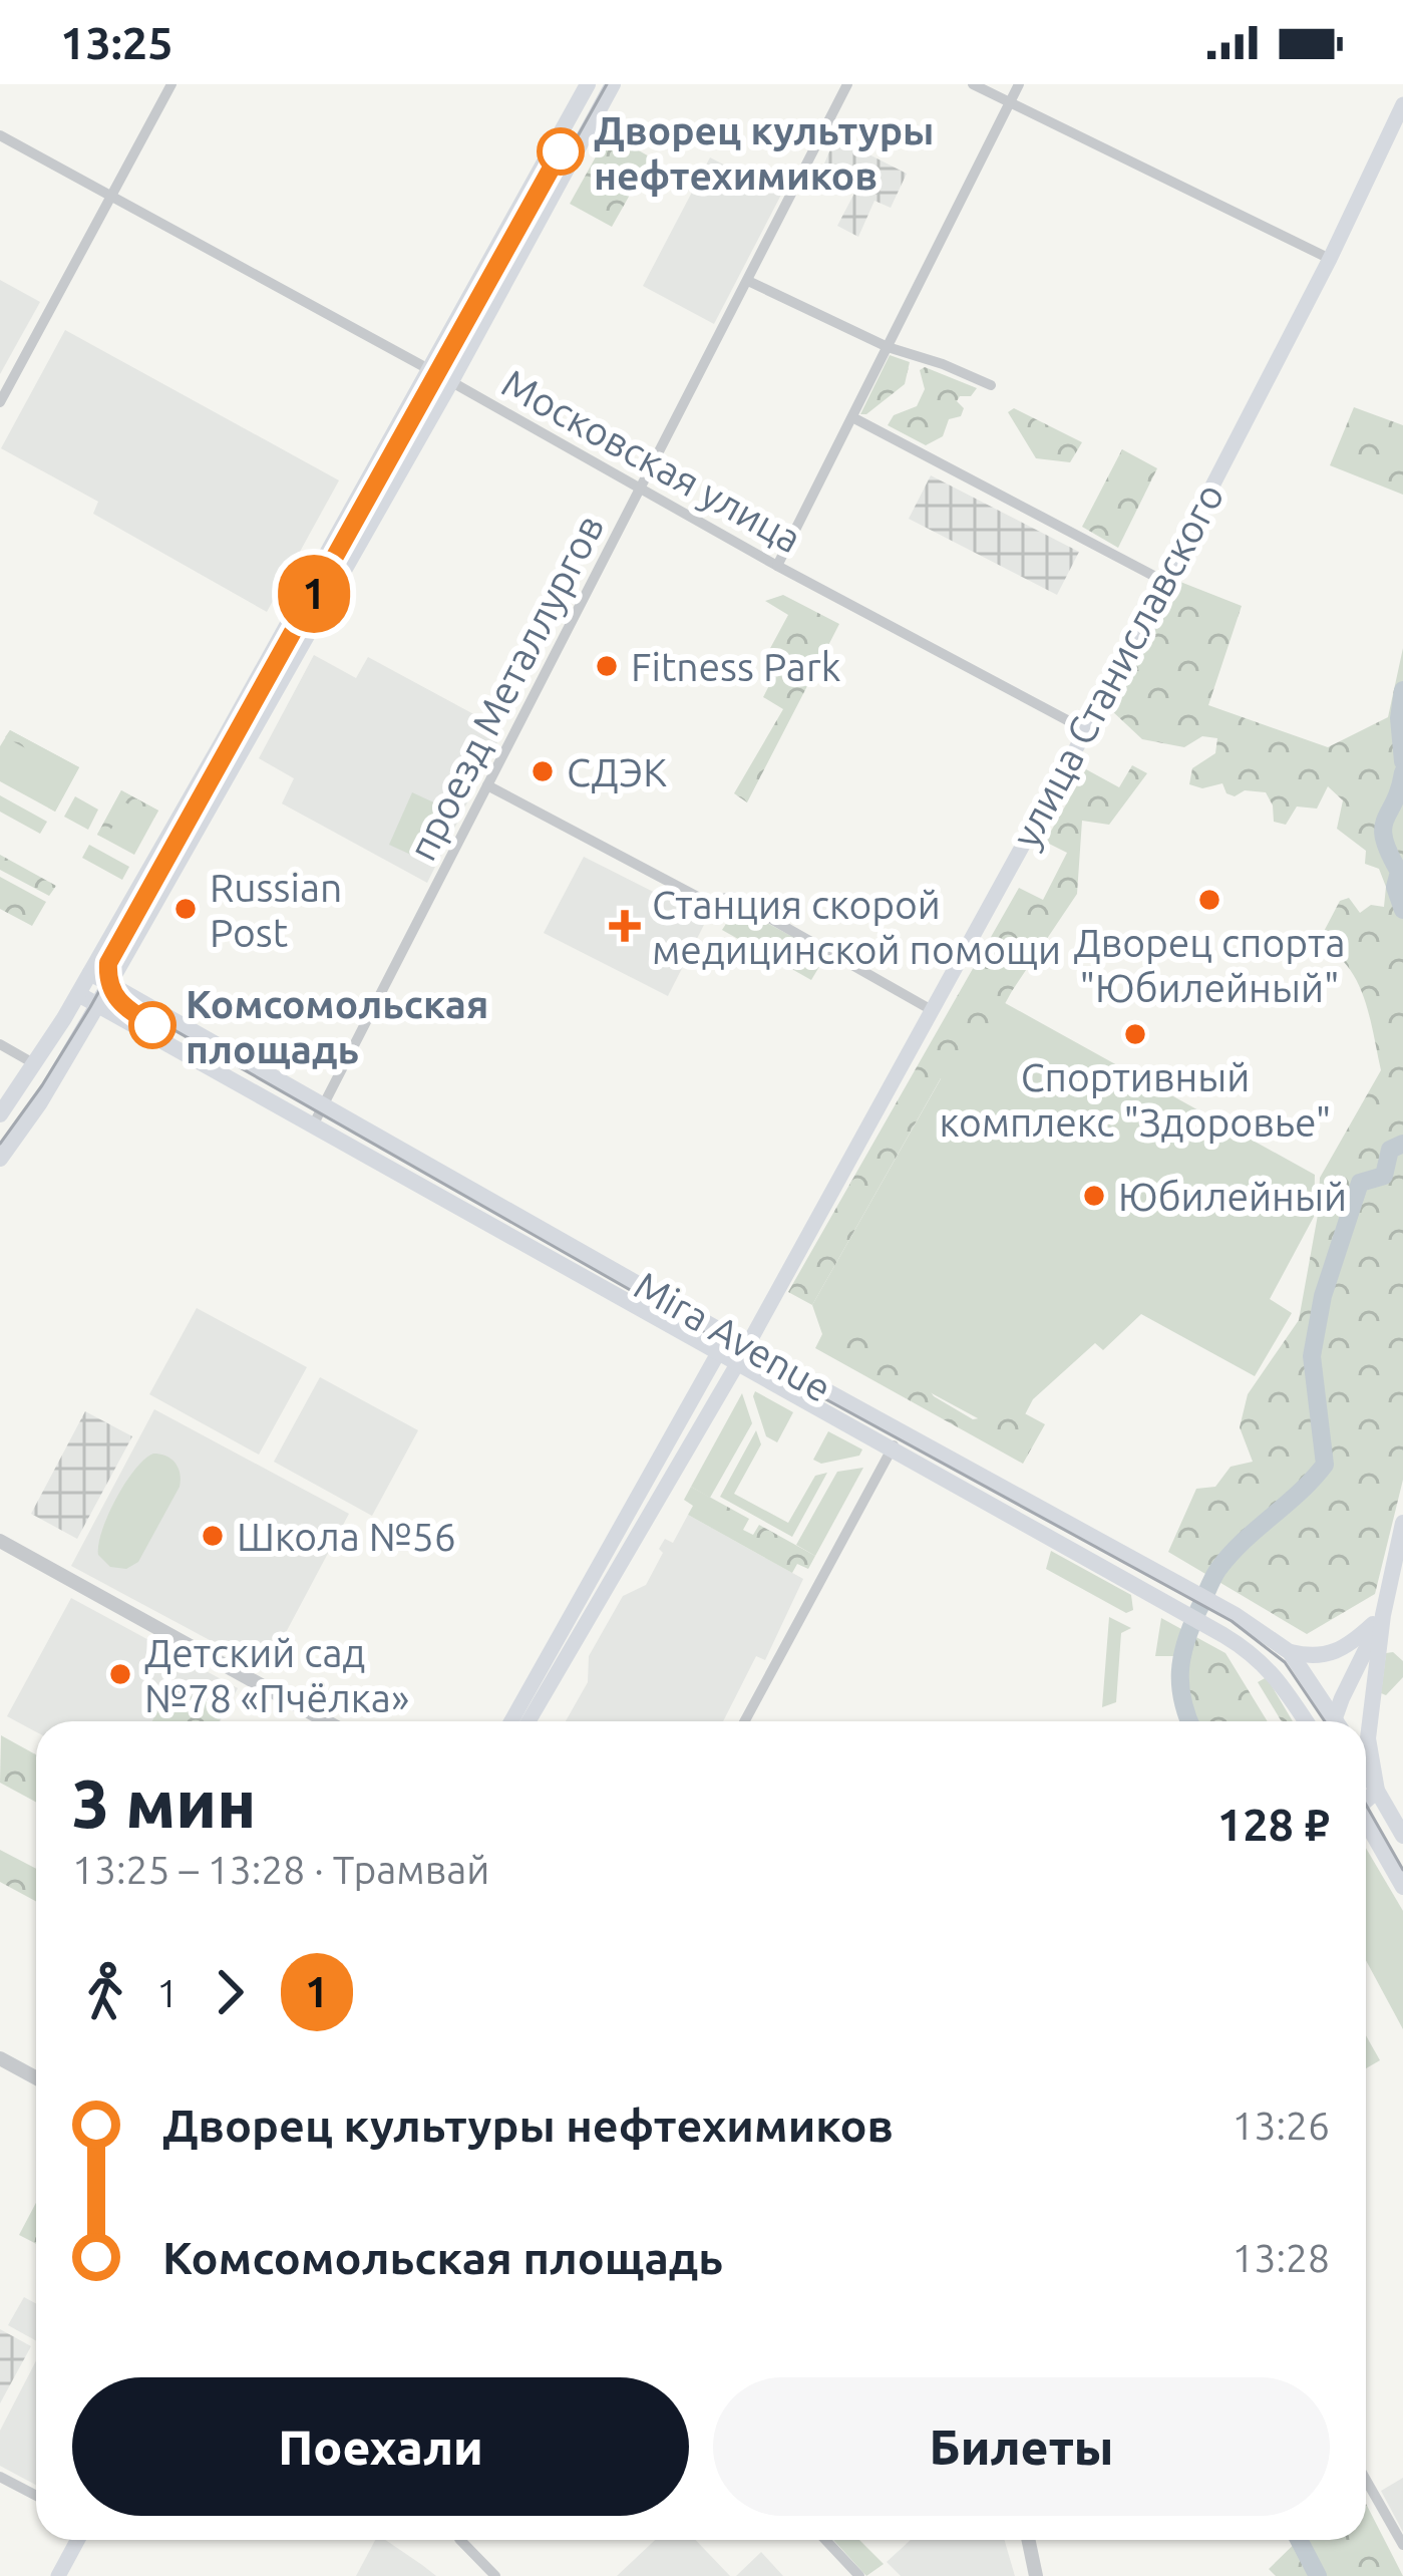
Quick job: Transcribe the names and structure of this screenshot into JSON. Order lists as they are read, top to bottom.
{
  "streets": {
    "main road": ["улица Станиславского", "Mira Avenue"],
    "street": ["Московская улица", "проезд Металлургов"]
  },
  "crossings": [
    ["Московская улица", "улица Станиславского"],
    ["Московская улица", "проезд Металлургов"],
    ["улица Станиславского", "Mira Avenue"],
    ["проезд Металлургов", "Mira Avenue"]
  ],
  "places": {
    "other": [
      "Дворец культуры нефтехимиков",
      "Fitness Park",
      "СДЭК",
      "Дворец спорта \"Юбилейный\"",
      "Russian Post",
      "Комсомольская площадь",
      "Спортивный комплекс \"Здоровье\"",
      "Юбилейный",
      "Школа №56",
      "Детский сад №78 «Пчёлка»"
    ],
    "health": ["Станция скорой медицинской помощи"]
  },
  "lines": ["tram line 1"],
  "page": {
    "status": "13:25",
    "on_map": "1",
    "heading": ["3 мин", "13:25 – 13:28 · Трамвай", "128 ₽"],
    "legs": ["1", "1"],
    "list": [
      {
        "name": "Дворец культуры нефтехимиков",
        "value": "13:26"
      },
      {
        "name": "Комсомольская площадь",
        "value": "13:28"
      }
    ],
    "buttons": ["Поехали", "Билеты"]
  }
}
